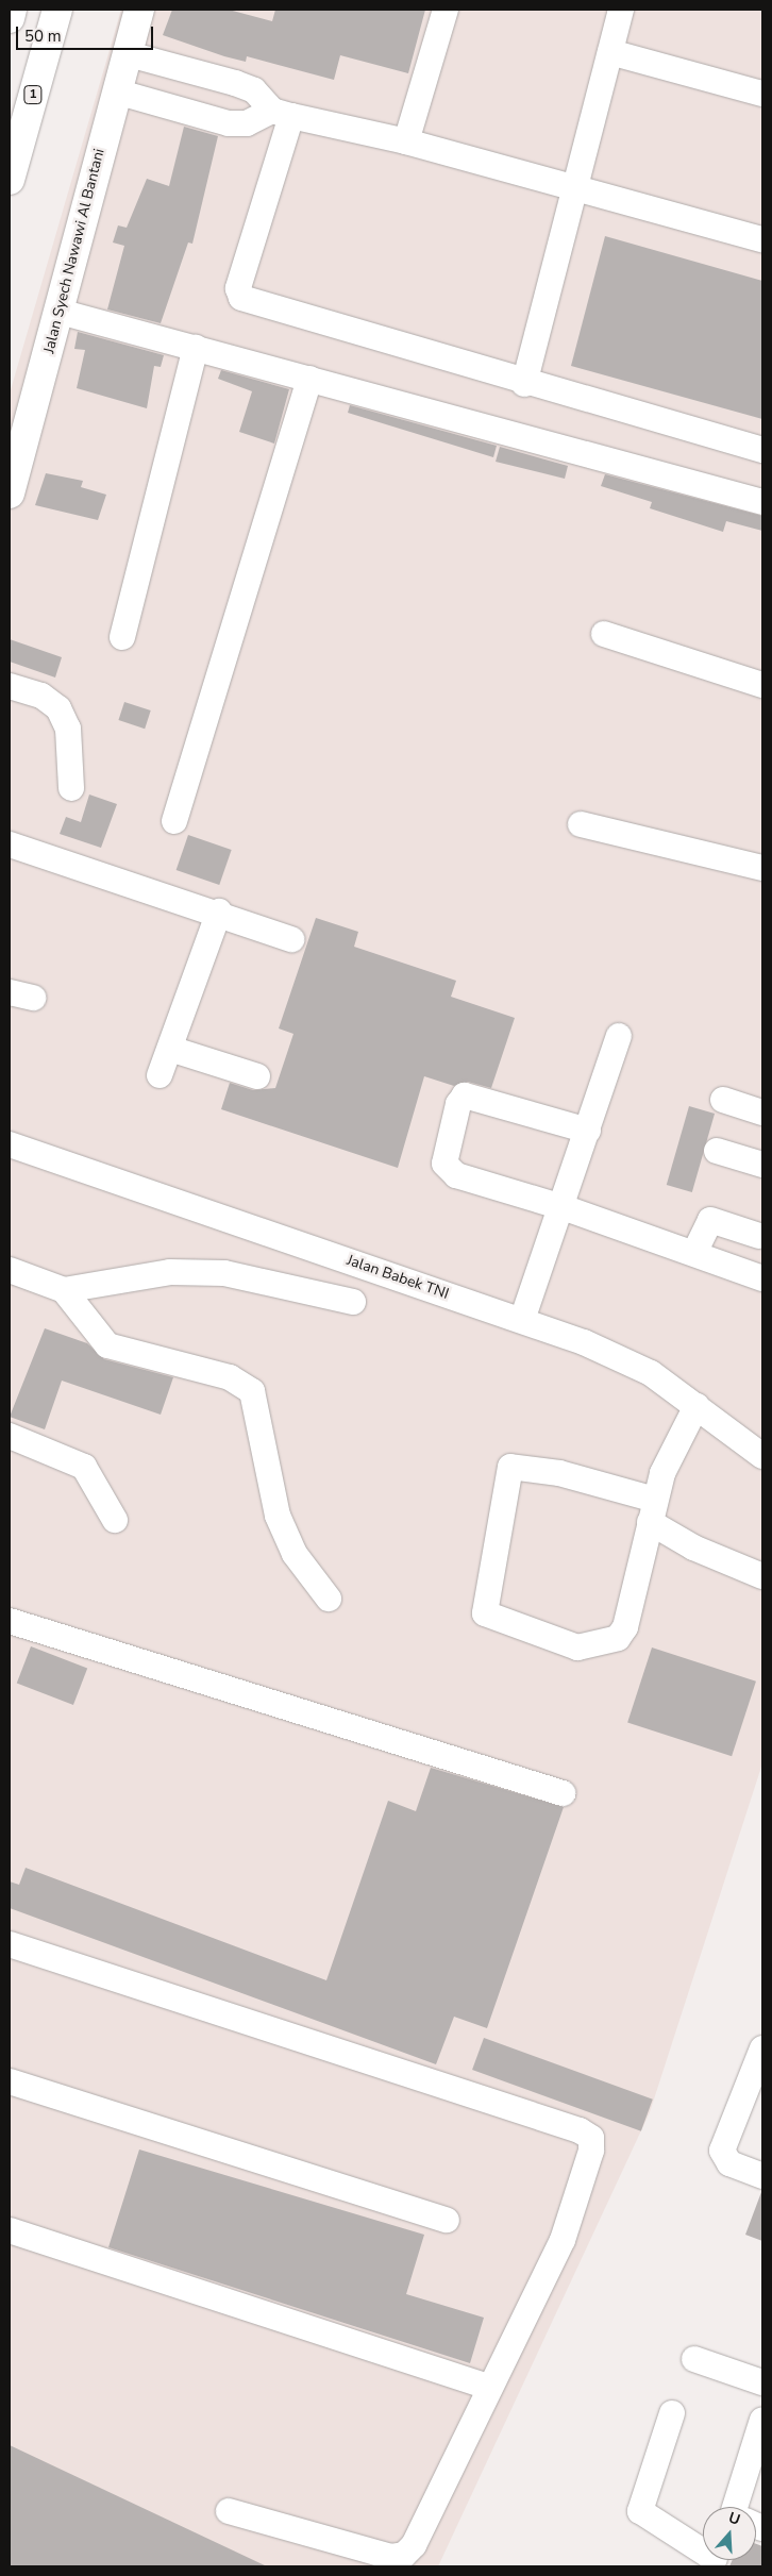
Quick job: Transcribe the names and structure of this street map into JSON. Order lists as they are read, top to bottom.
{
  "streets": {
    "highway": ["1", "Jalan Syech Nawawi Al Bantani"],
    "street": ["Jalan Babek TNI"]
  },
  "scale_bar": "50 m",
  "north": "top"
}
